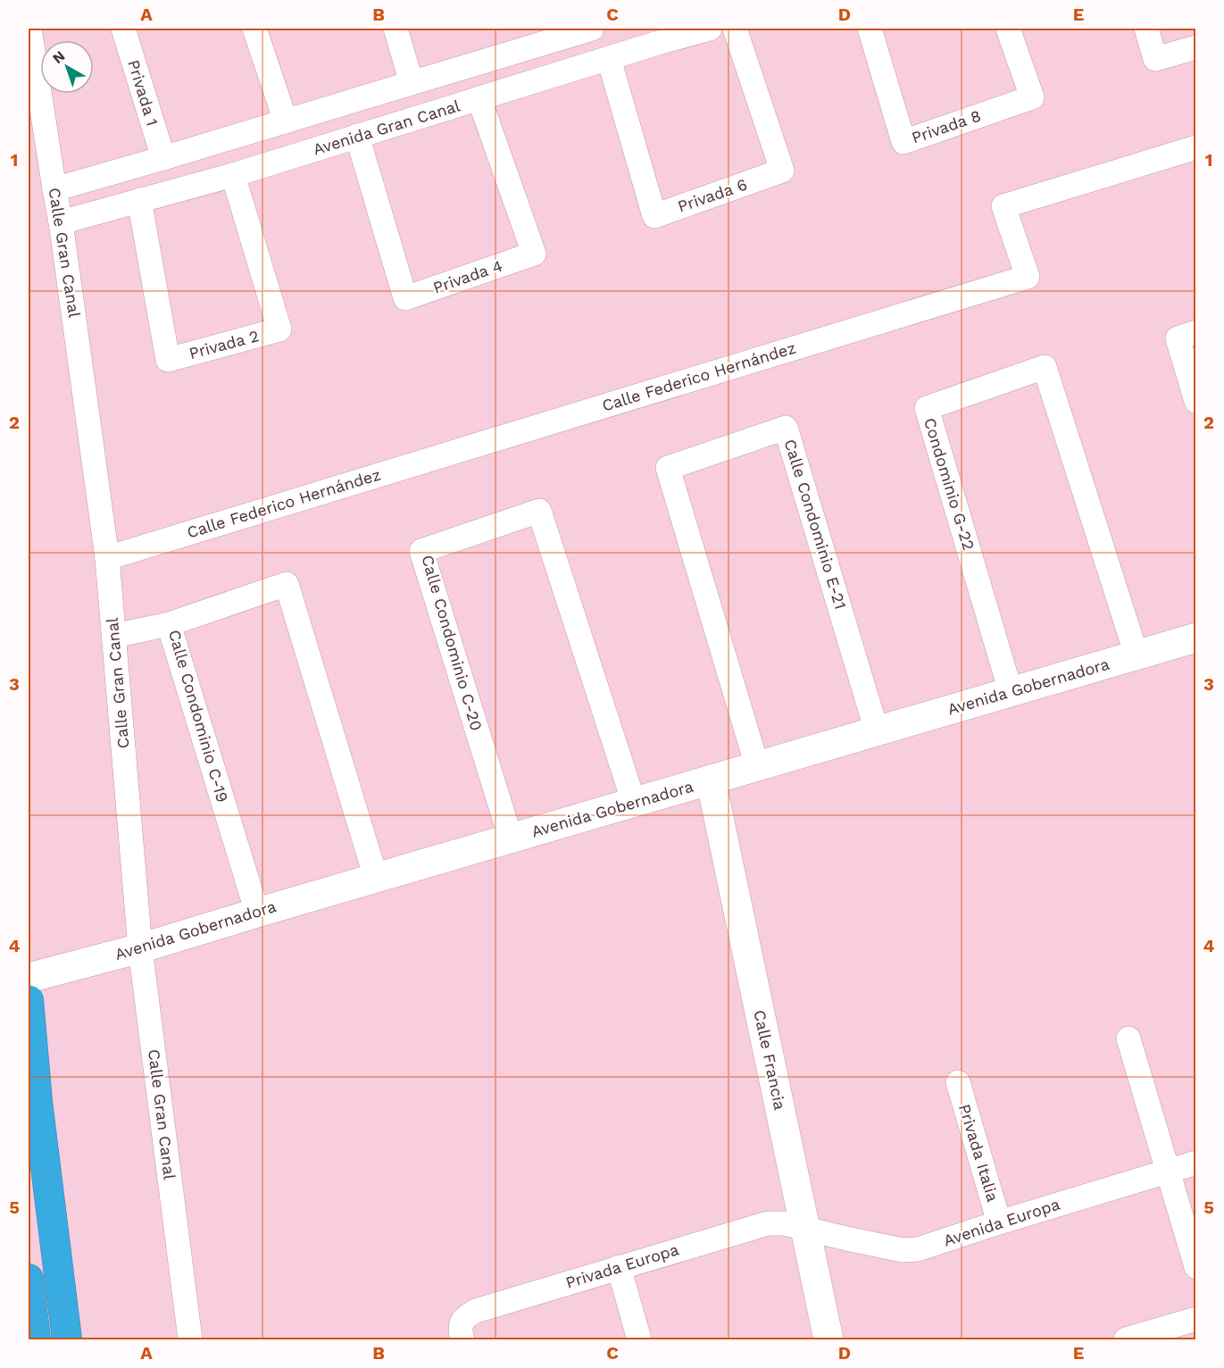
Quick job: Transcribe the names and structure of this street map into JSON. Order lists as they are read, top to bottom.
{
  "streets": {
    "street": [
      "Privada 1",
      "Privada 8",
      "Avenida Gran Canal",
      "Privada 6",
      "Calle Gran Canal",
      "Privada 4",
      "Privada 2",
      "Calle Federico Hernández",
      "Condominio G-22",
      "Calle Condominio E-21",
      "Calle Condominio C-20",
      "Avenida Gobernadora",
      "Calle Condominio C-19",
      "Calle Francia",
      "Privada Italia",
      "Avenida Europa",
      "Privada Europa"
    ]
  },
  "crossings": [
    ["Avenida Gran Canal", "Privada 6"],
    ["Avenida Gran Canal", "Calle Gran Canal"],
    ["Avenida Gran Canal", "Privada 4"],
    ["Avenida Gran Canal", "Privada 2"],
    ["Calle Gran Canal", "Calle Federico Hernández"],
    ["Calle Gran Canal", "Avenida Gobernadora"],
    ["Condominio G-22", "Avenida Gobernadora"],
    ["Calle Condominio E-21", "Avenida Gobernadora"],
    ["Calle Condominio C-20", "Avenida Gobernadora"],
    ["Avenida Gobernadora", "Calle Condominio C-19"],
    ["Avenida Gobernadora", "Calle Francia"],
    ["Calle Francia", "Avenida Europa"],
    ["Calle Francia", "Privada Europa"],
    ["Privada Italia", "Avenida Europa"],
    ["Avenida Europa", "Privada Europa"]
  ],
  "north": "top left",
  "grid": {
    "columns": [
      "A",
      "B",
      "C",
      "D",
      "E"
    ],
    "rows": [
      "1",
      "2",
      "3",
      "4",
      "5"
    ]
  }
}
